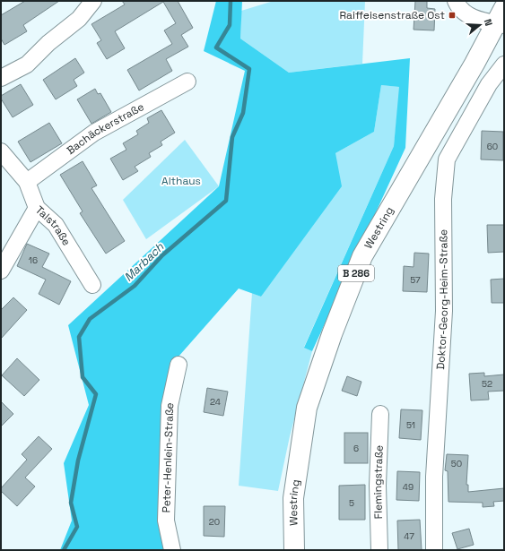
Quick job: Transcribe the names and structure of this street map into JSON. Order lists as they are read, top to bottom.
{
  "streets": {
    "main road": ["Westring", "B 286"],
    "street": [
      "Bachäckerstraße",
      "Talstraße",
      "Doktor-Georg-Heim-Straße",
      "Peter-Henlein-Straße",
      "Flemingstraße"
    ]
  },
  "crossings": [
    ["Bachäckerstraße", "Talstraße"]
  ],
  "water": ["Marbach"],
  "parks": ["Althaus"],
  "places": {
    "transit": ["Raiffeisenstraße Ost"]
  },
  "house_numbers": [
    "60",
    "16",
    "57",
    "52",
    "24",
    "51",
    "6",
    "50",
    "49",
    "5",
    "20",
    "47"
  ],
  "north": "right"
}
